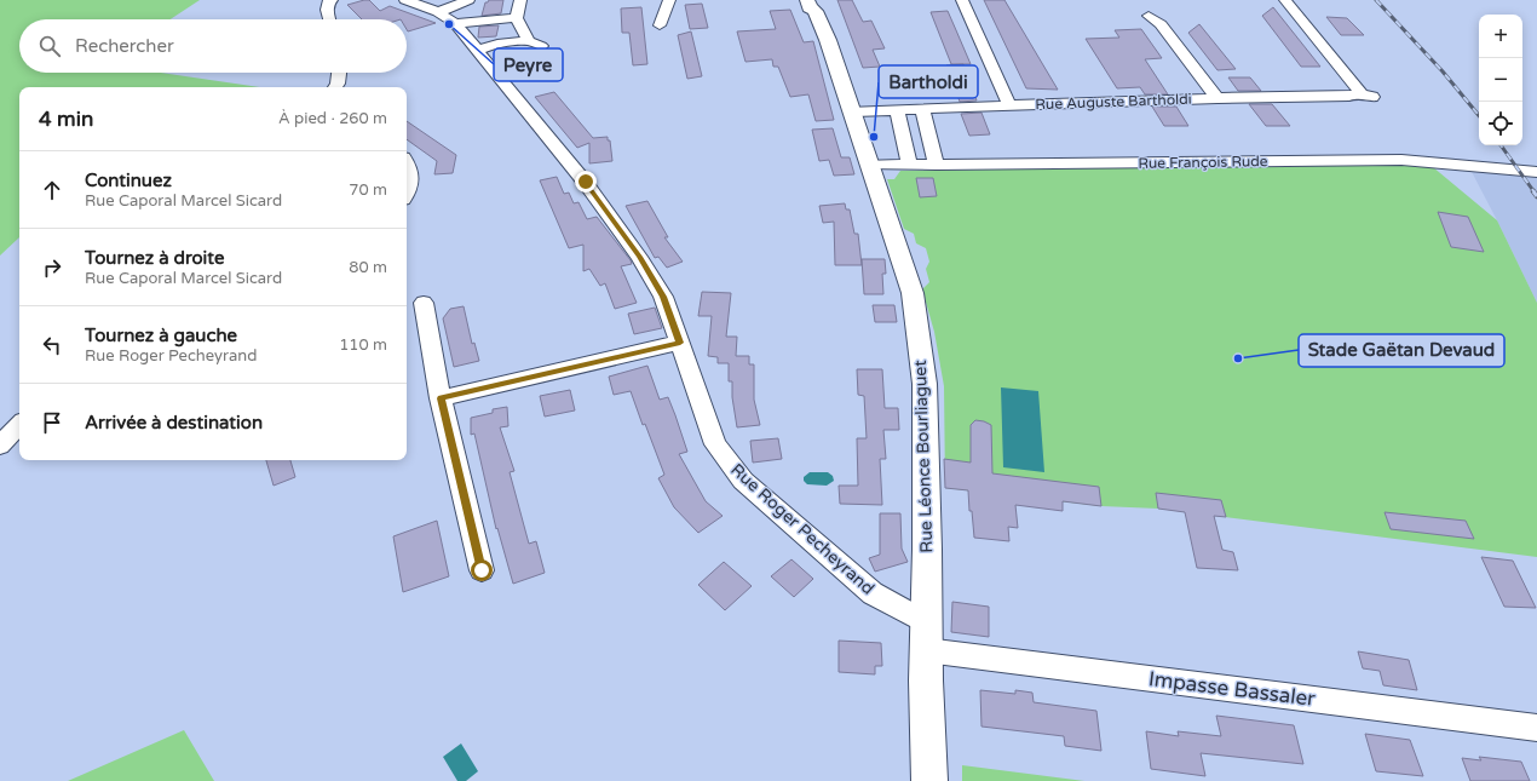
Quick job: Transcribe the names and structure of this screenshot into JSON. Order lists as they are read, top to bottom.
{
  "streets": {
    "main road": ["Rue Léonce Bourliaguet"],
    "street": [
      "Rue Auguste Bartholdi",
      "Rue François Rude",
      "Rue Roger Pecheyrand",
      "Impasse Bassaler"
    ]
  },
  "crossings": [
    ["Rue Auguste Bartholdi", "Rue Léonce Bourliaguet"],
    ["Rue François Rude", "Rue Léonce Bourliaguet"],
    ["Rue Léonce Bourliaguet", "Rue Roger Pecheyrand"],
    ["Rue Léonce Bourliaguet", "Impasse Bassaler"],
    ["Rue Roger Pecheyrand", "Impasse Bassaler"]
  ],
  "places": ["Peyre", "Bartholdi", "Stade Gaëtan Devaud"],
  "page": {
    "map_buttons": ["+", "−"],
    "search": "Rechercher",
    "heading": ["4 min", "À pied · 260 m"],
    "list": [
      ["Continuez", "Rue Caporal Marcel Sicard", "70 m"],
      ["Tournez à droite", "Rue Caporal Marcel Sicard", "80 m"],
      ["Tournez à gauche", "Rue Roger Pecheyrand", "110 m"],
      "Arrivée à destination"
    ]
  }
}
